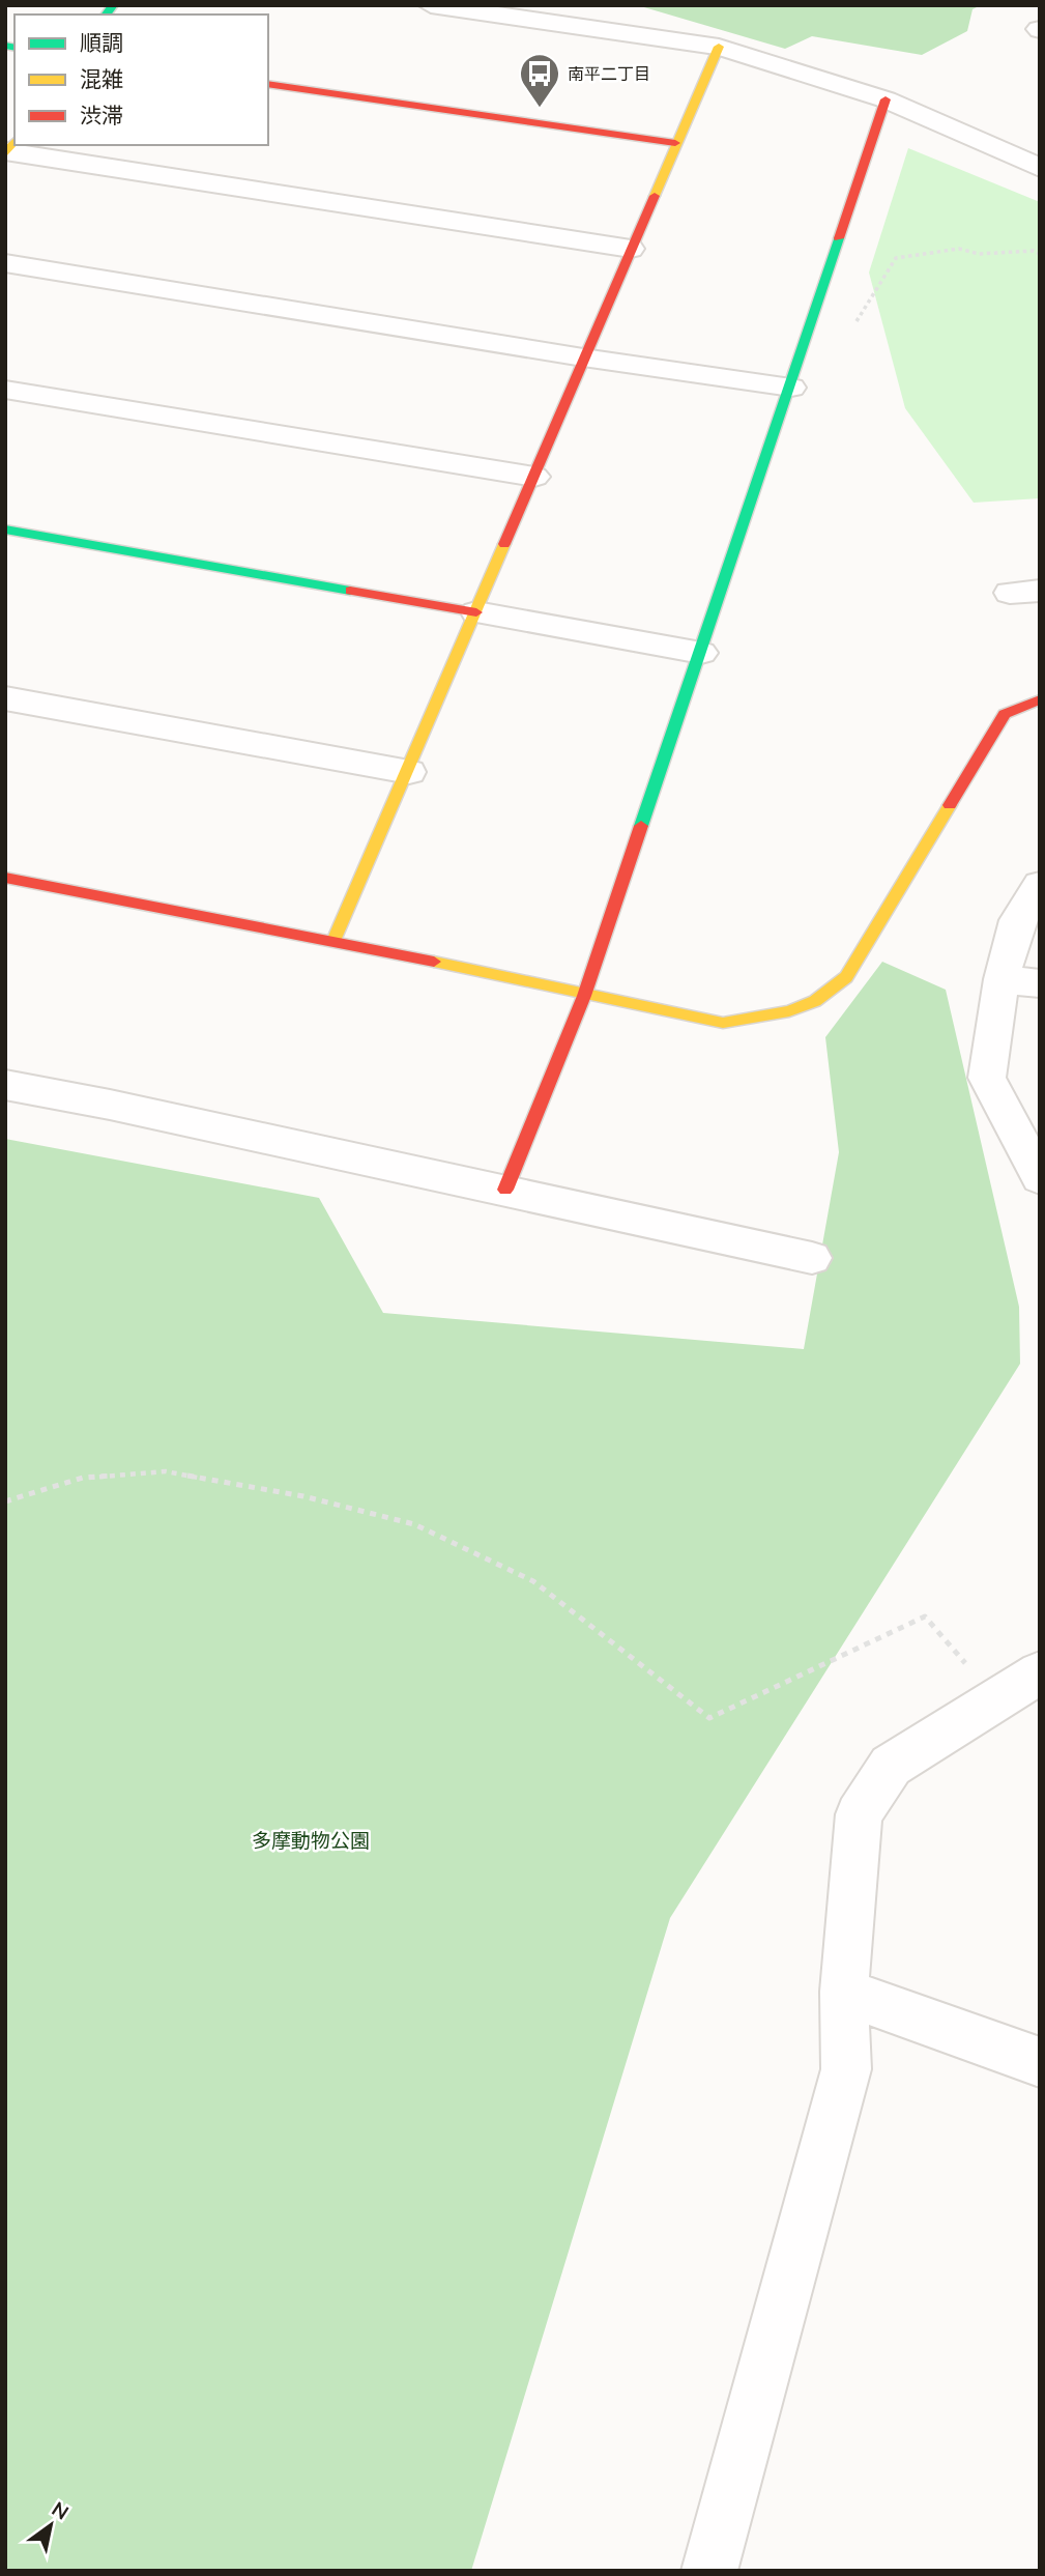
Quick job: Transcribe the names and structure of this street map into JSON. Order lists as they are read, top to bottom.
{
  "parks": ["多摩動物公園"],
  "places": {
    "bus stop": ["南平二丁目"]
  },
  "legend": ["順調", "混雑", "渋滞"],
  "north": "top right"
}
